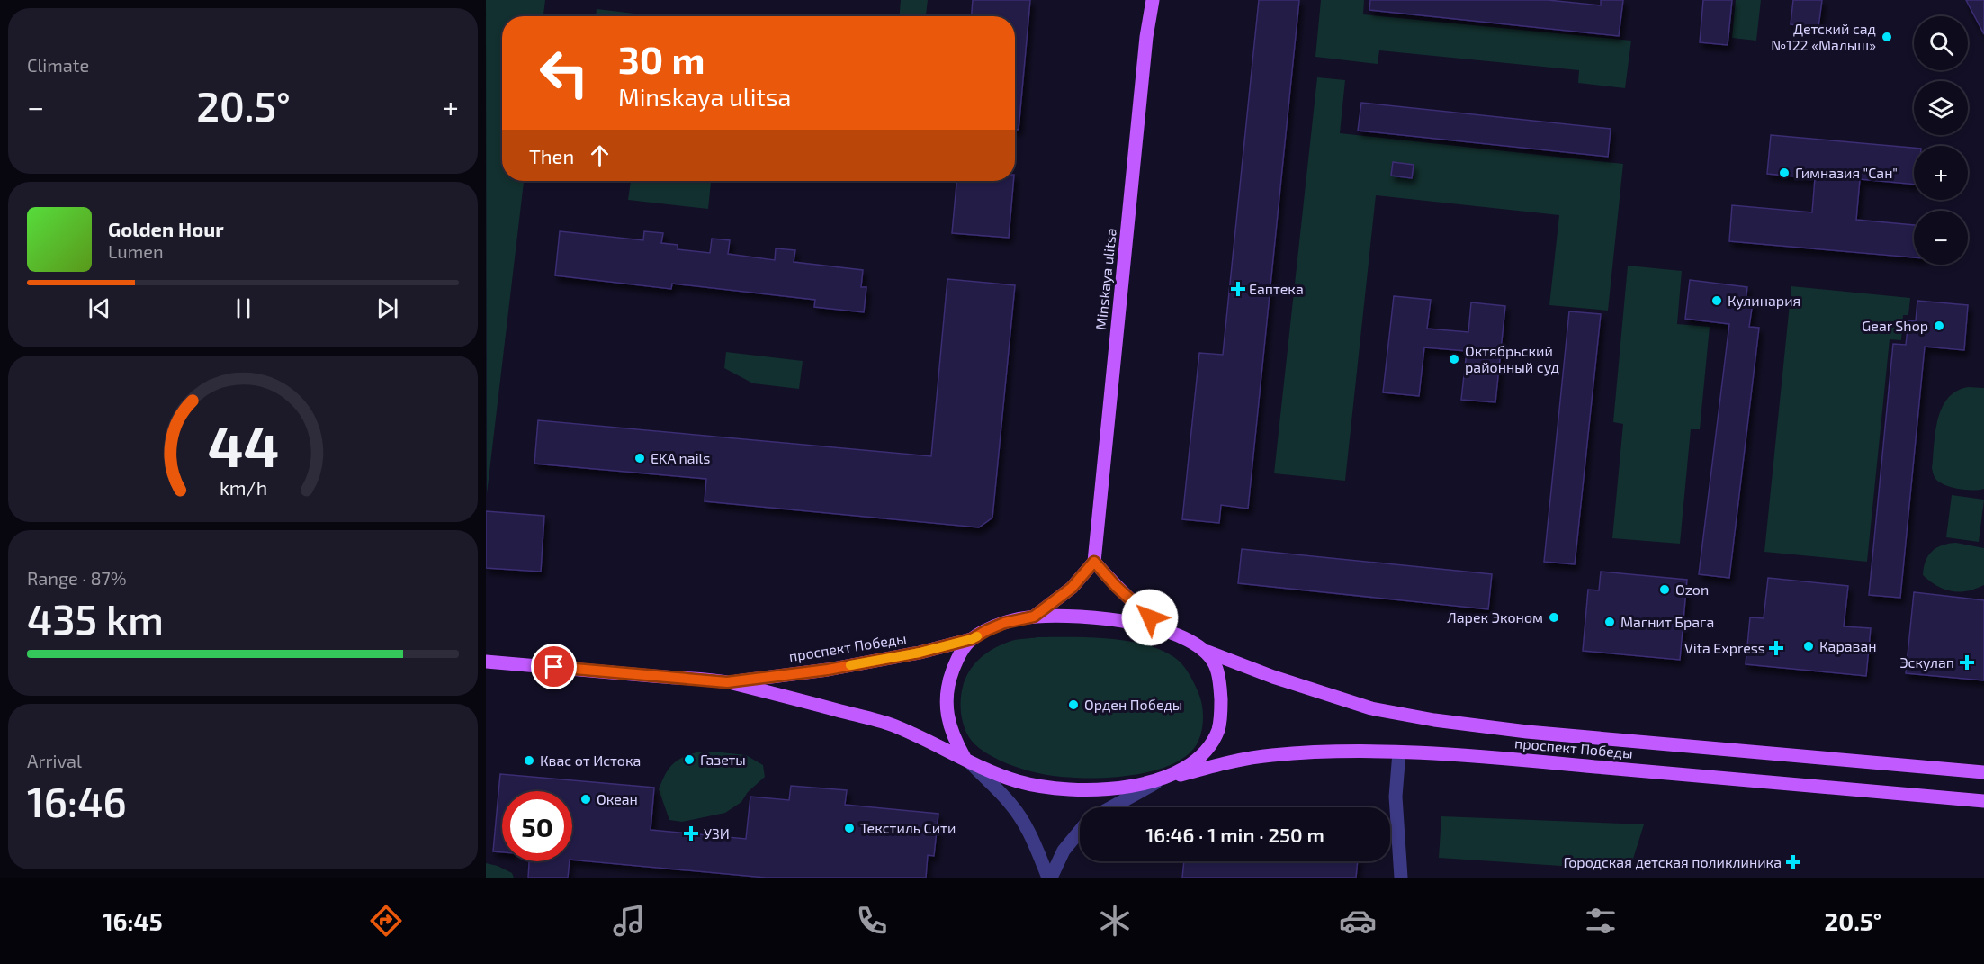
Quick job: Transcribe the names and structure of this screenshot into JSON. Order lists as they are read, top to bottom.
{
  "streets": {
    "main road": ["Minskaya ulitsa", "проспект Победы"]
  },
  "places": {
    "other": [
      "Детский сад №122 «Малыш»",
      "Гимназия \"Сан\"",
      "Кулинария",
      "Gear Shop",
      "Октябрьский районный суд",
      "EKA nails",
      "Ozon",
      "Ларек Эконом",
      "Магнит Брага",
      "Караван",
      "Орден Победы",
      "Газеты",
      "Квас от Истока",
      "Океан",
      "Текстиль Сити"
    ],
    "health": [
      "Еаптека",
      "Vita Express",
      "Эскулап",
      "УЗИ",
      "Городская детская поликлиника"
    ]
  },
  "page": {
    "tile": [
      "Climate",
      ["Range · 87%", "435 km"],
      ["Arrival", "16:46"]
    ],
    "map_buttons": ["+", "−"],
    "turn": ["30 m", "Minskaya ulitsa"],
    "heat": ["−", "20.5°", "+"],
    "then": "Then",
    "song": ["Golden Hour", "Lumen"],
    "limit": "50",
    "trip": "16:46 · 1 min · 250 m",
    "tabs": ["16:45", "20.5°"],
    "gauge": ["44", "km/h"]
  }
}
